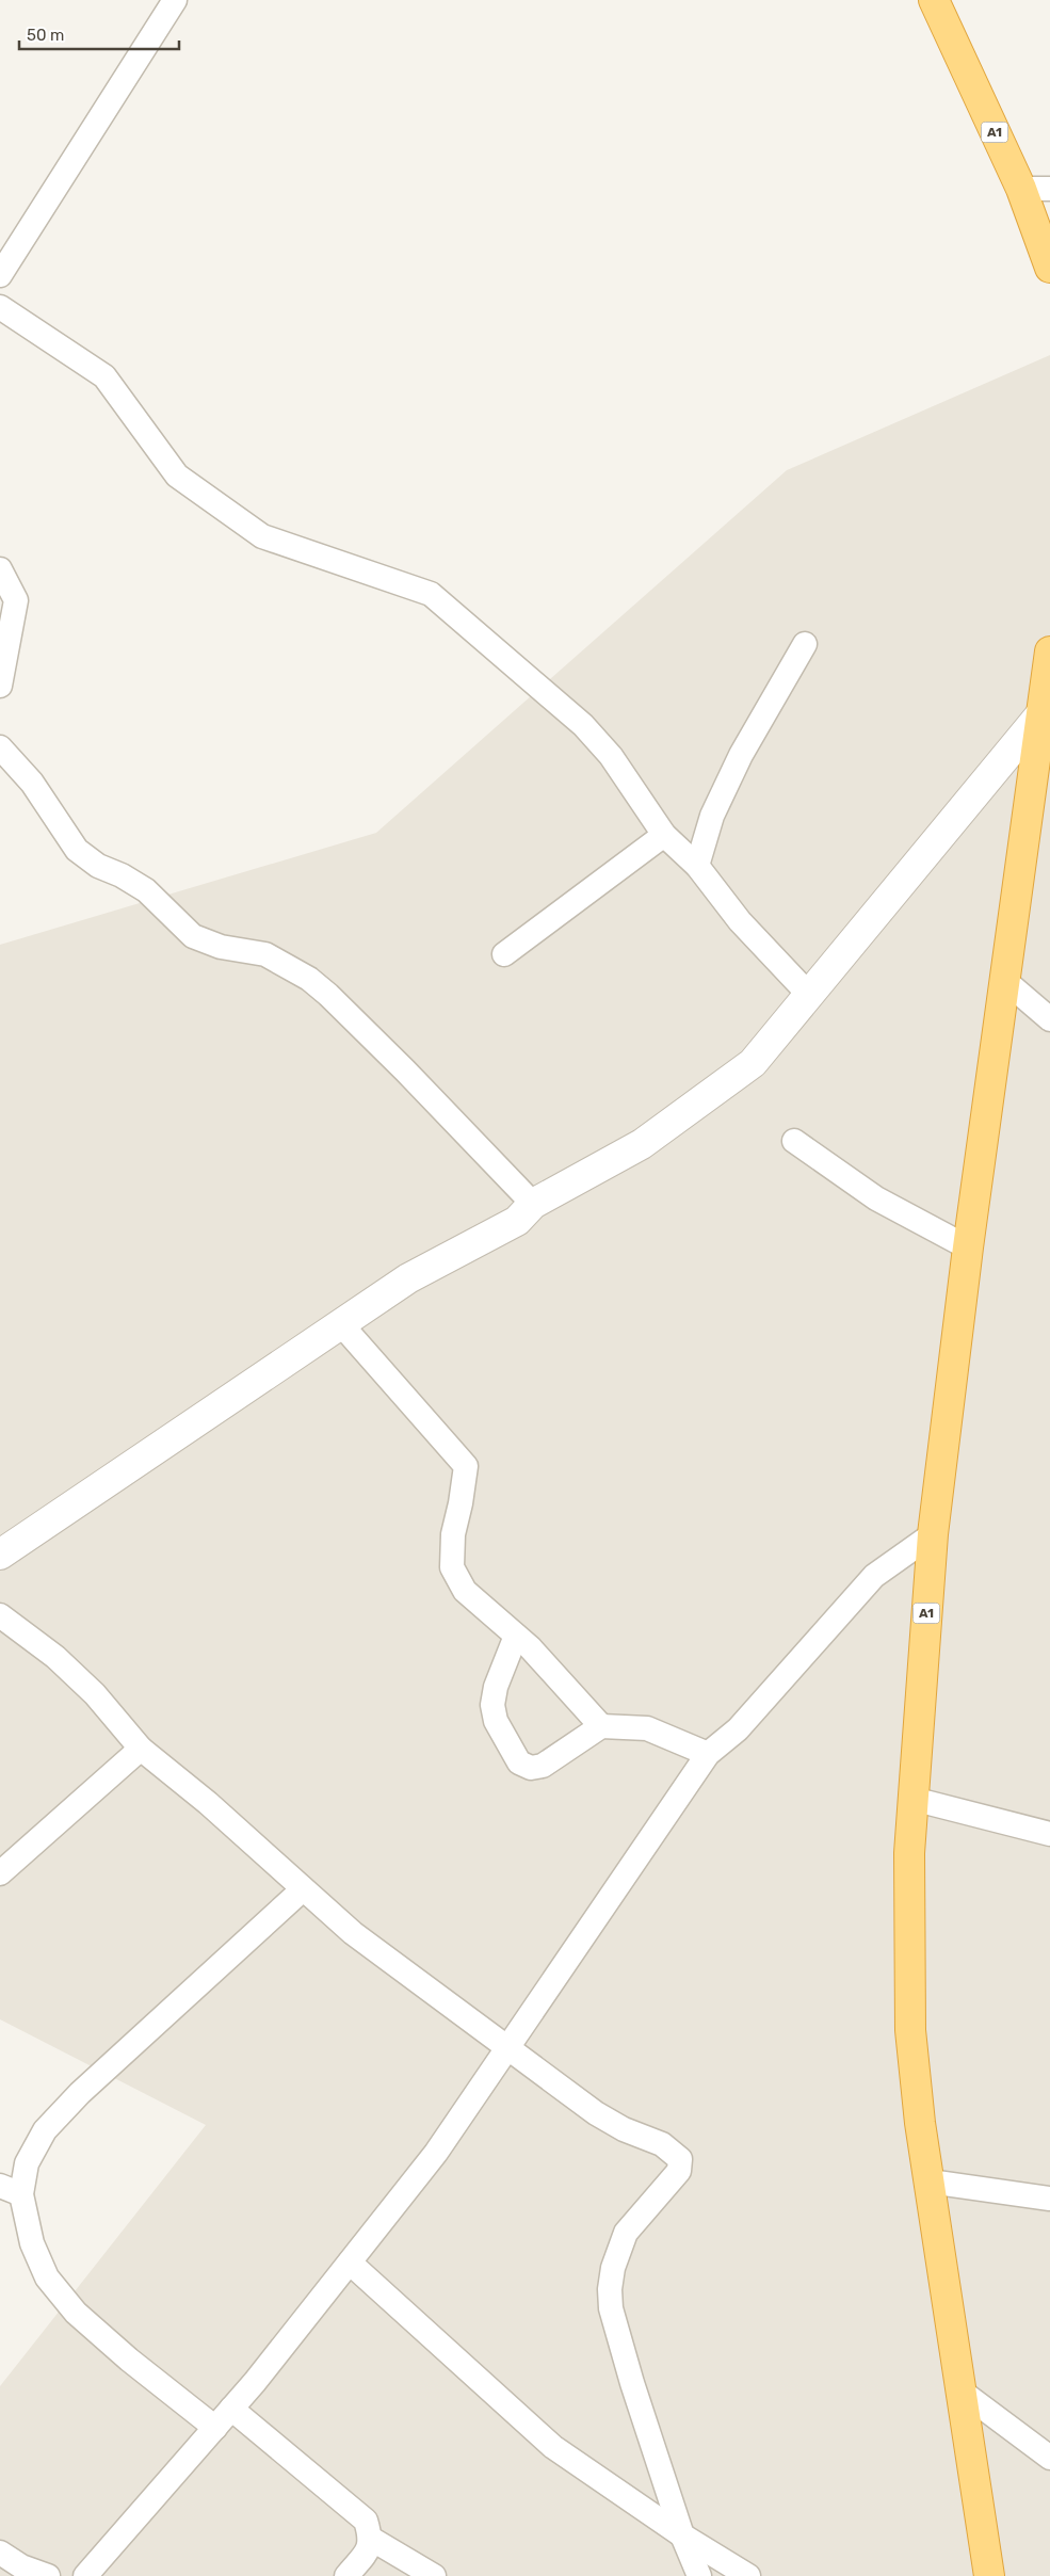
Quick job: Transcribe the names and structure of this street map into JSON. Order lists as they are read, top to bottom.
{
  "streets": {
    "highway": ["A1"]
  },
  "scale_bar": "50 m"
}
